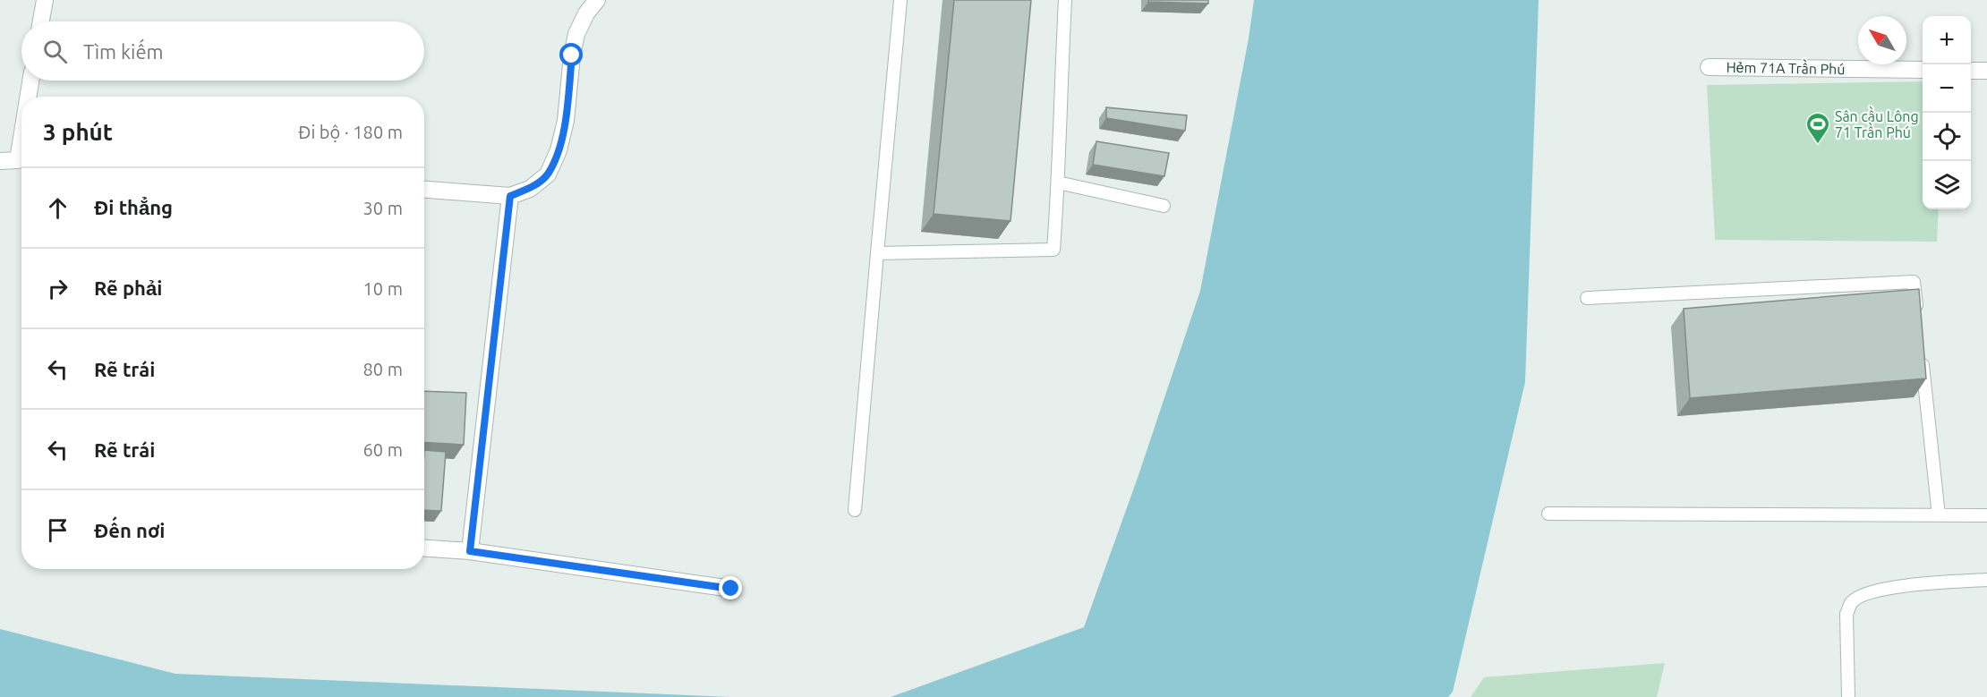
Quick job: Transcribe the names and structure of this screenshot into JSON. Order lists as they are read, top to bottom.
{
  "streets": {
    "street": ["Hẻm 71A Trần Phú"]
  },
  "places": {
    "sports": ["Sân cầu Lông 71 Trần Phú"]
  },
  "north": "top left",
  "page": {
    "map_buttons": ["+", "−"],
    "search": "Tìm kiếm",
    "heading": ["3 phút", "Đi bộ · 180 m"],
    "list": [
      ["Đi thẳng", "30 m"],
      ["Rẽ phải", "10 m"],
      ["Rẽ trái", "80 m"],
      ["Rẽ trái", "60 m"],
      "Đến nơi"
    ]
  }
}
